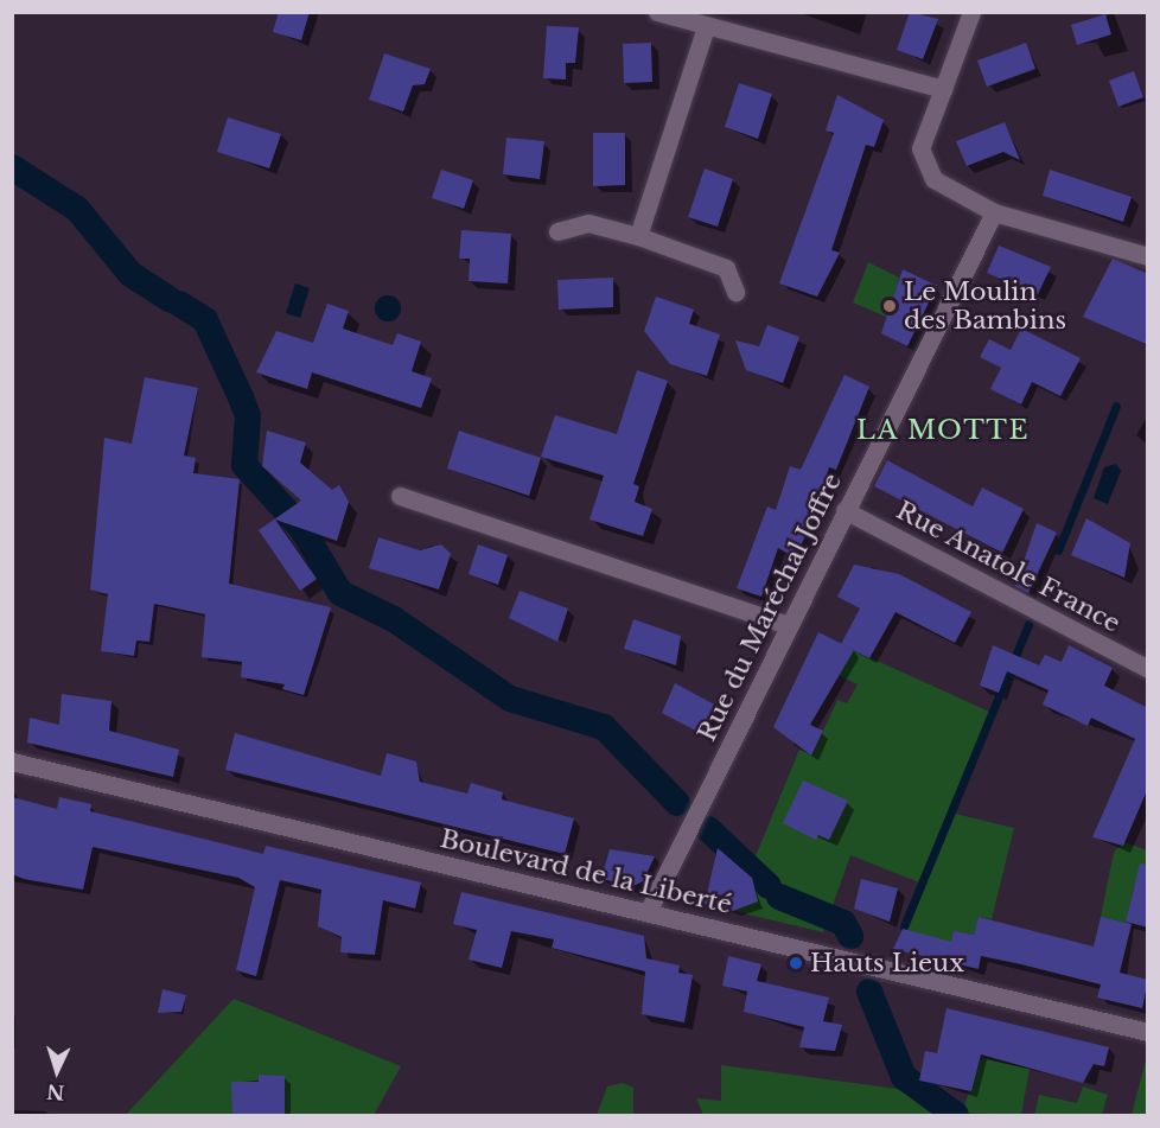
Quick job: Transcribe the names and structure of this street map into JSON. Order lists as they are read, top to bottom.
{
  "streets": {
    "street": ["Rue Anatole France", "Rue du Maréchal Joffre", "Boulevard de la Liberté"]
  },
  "crossings": [
    ["Rue Anatole France", "Rue du Maréchal Joffre"],
    ["Rue du Maréchal Joffre", "Boulevard de la Liberté"]
  ],
  "districts": ["LA MOTTE"],
  "places": ["Le Moulin des Bambins", "Hauts Lieux"],
  "north": "bottom"
}
